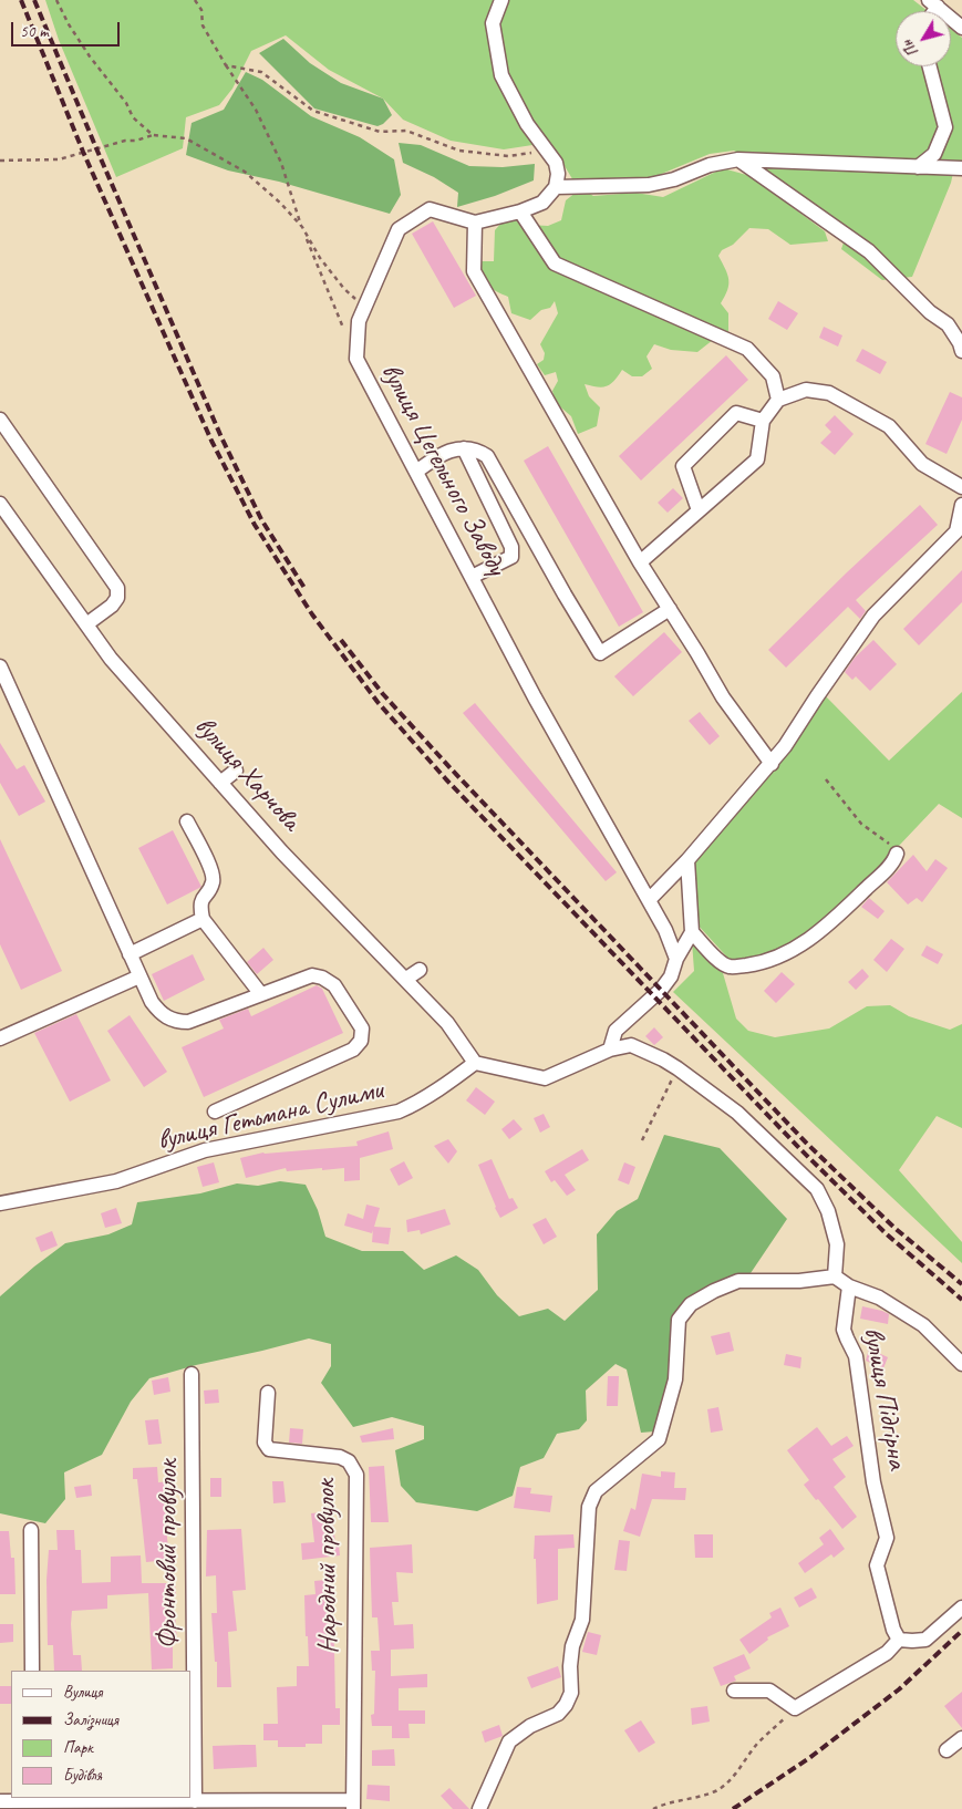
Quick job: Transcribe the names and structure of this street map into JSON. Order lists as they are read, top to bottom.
{
  "streets": {
    "street": [
      "вулиця Цегельного Заводу",
      "вулиця Харчова",
      "вулиця Гетьмана Сулими",
      "вулиця Підгірна",
      "Фронтовий провулок",
      "Народний провулок"
    ]
  },
  "crossings": [
    ["вулиця Харчова", "вулиця Гетьмана Сулими"]
  ],
  "legend": [
    "Вулиця",
    "Залізниця",
    "Парк",
    "Будівля"
  ],
  "scale_bar": "50 m",
  "north": "bottom left"
}
